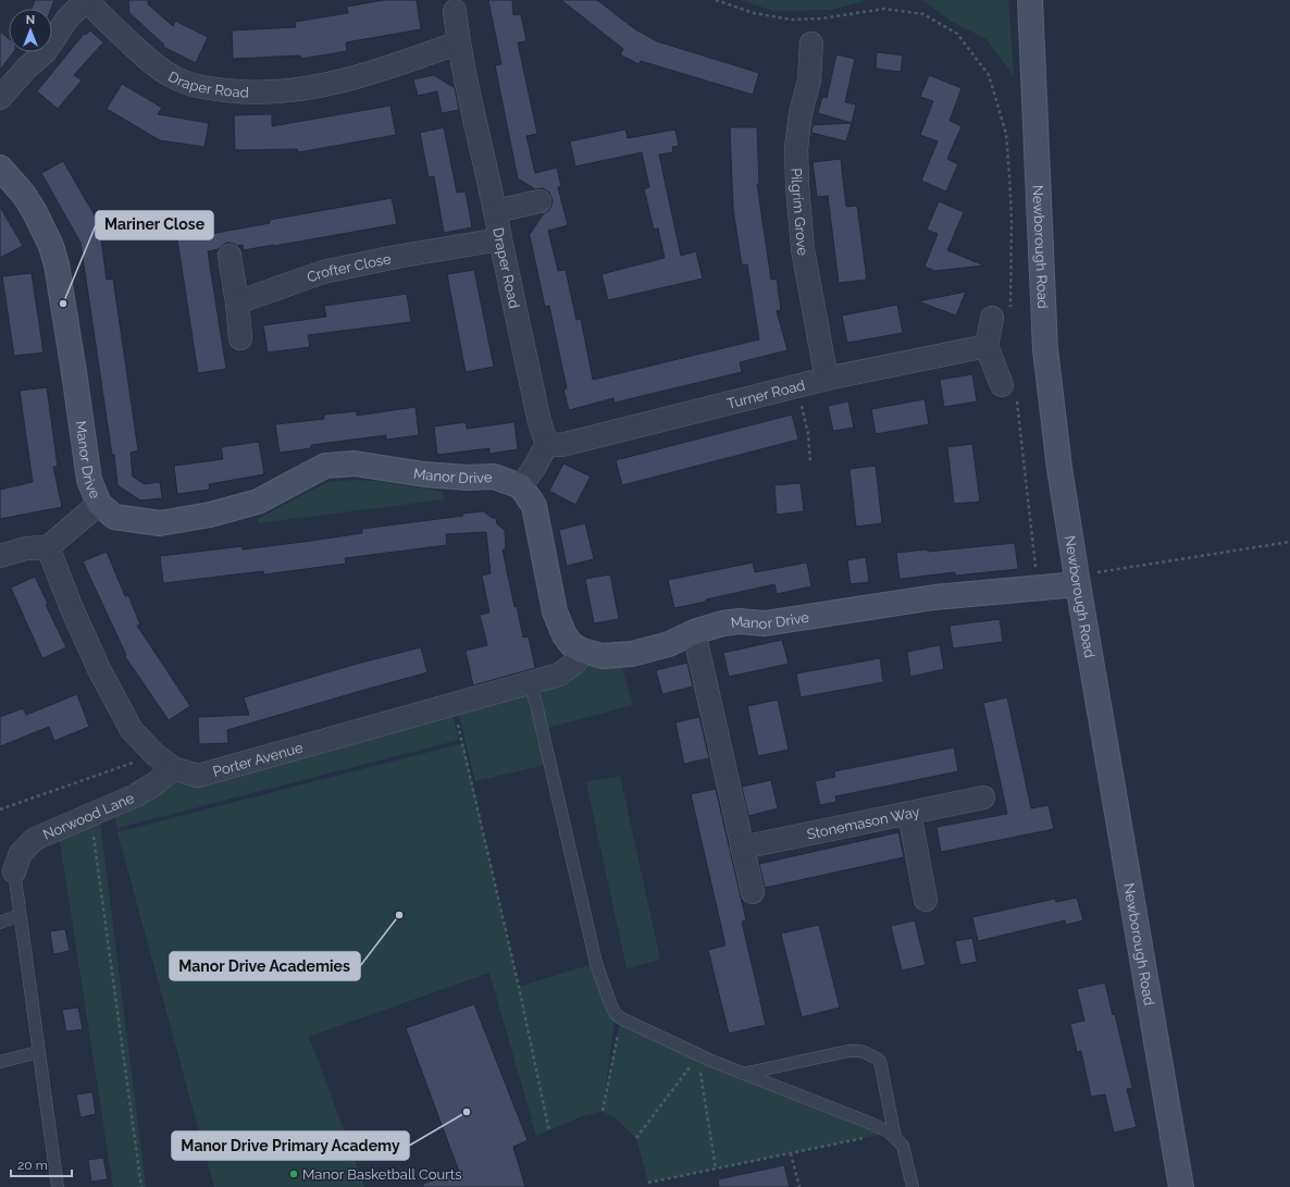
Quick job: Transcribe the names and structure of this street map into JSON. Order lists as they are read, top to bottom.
{
  "streets": {
    "street": [
      "Draper Road",
      "Pilgrim Grove",
      "Newborough Road",
      "Crofter Close",
      "Turner Road",
      "Manor Drive",
      "Porter Avenue",
      "Norwood Lane",
      "Stonemason Way"
    ]
  },
  "crossings": [
    ["Draper Road", "Crofter Close"],
    ["Draper Road", "Turner Road"],
    ["Pilgrim Grove", "Turner Road"],
    ["Newborough Road", "Manor Drive"],
    ["Manor Drive", "Porter Avenue"],
    ["Porter Avenue", "Norwood Lane"]
  ],
  "places": [
    "Mariner Close",
    "Manor Drive Academies",
    "Manor Drive Primary Academy",
    "Manor Basketball Courts"
  ],
  "scale_bar": "20 m",
  "north": "top"
}
